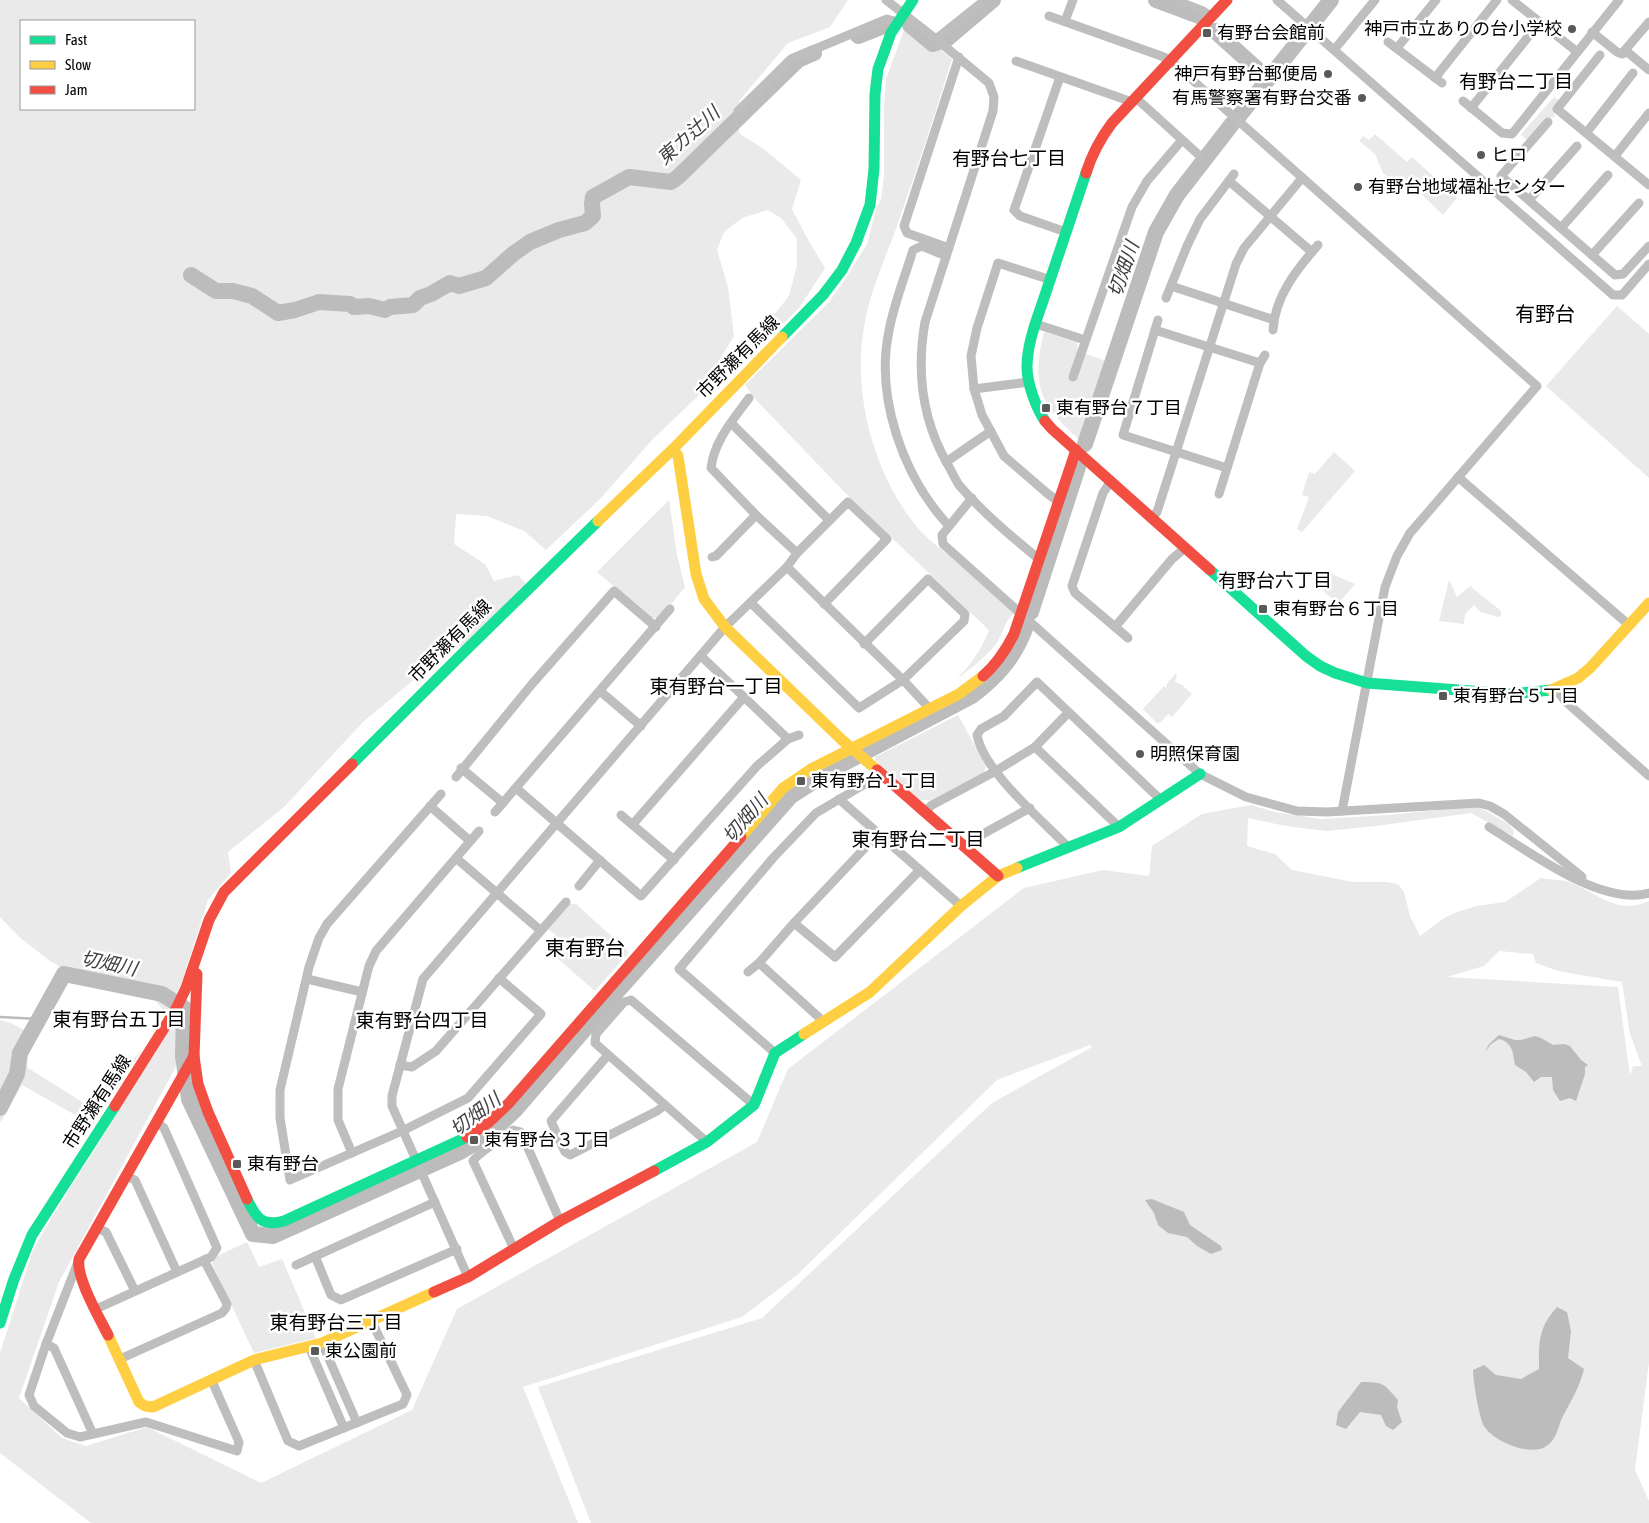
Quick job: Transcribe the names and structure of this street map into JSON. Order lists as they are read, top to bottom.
{
  "streets": {
    "street": ["市野瀬有馬線"]
  },
  "districts": [
    "有野台二丁目",
    "有野台七丁目",
    "有野台",
    "有野台六丁目",
    "東有野台一丁目",
    "東有野台二丁目",
    "東有野台",
    "東有野台五丁目",
    "東有野台四丁目",
    "東有野台三丁目"
  ],
  "water": ["東カ辻川", "切畑川"],
  "places": {
    "other": [
      "神戸市立ありの台小学校",
      "神戸有野台郵便局",
      "有馬警察署有野台交番",
      "ヒロ",
      "有野台地域福祉センター",
      "明照保育園"
    ],
    "transit": [
      "有野台会館前",
      "東有野台７丁目",
      "東有野台６丁目",
      "東有野台５丁目",
      "東有野台１丁目",
      "東有野台３丁目",
      "東有野台",
      "東公園前"
    ]
  },
  "legend": ["Fast", "Slow", "Jam"]
}
